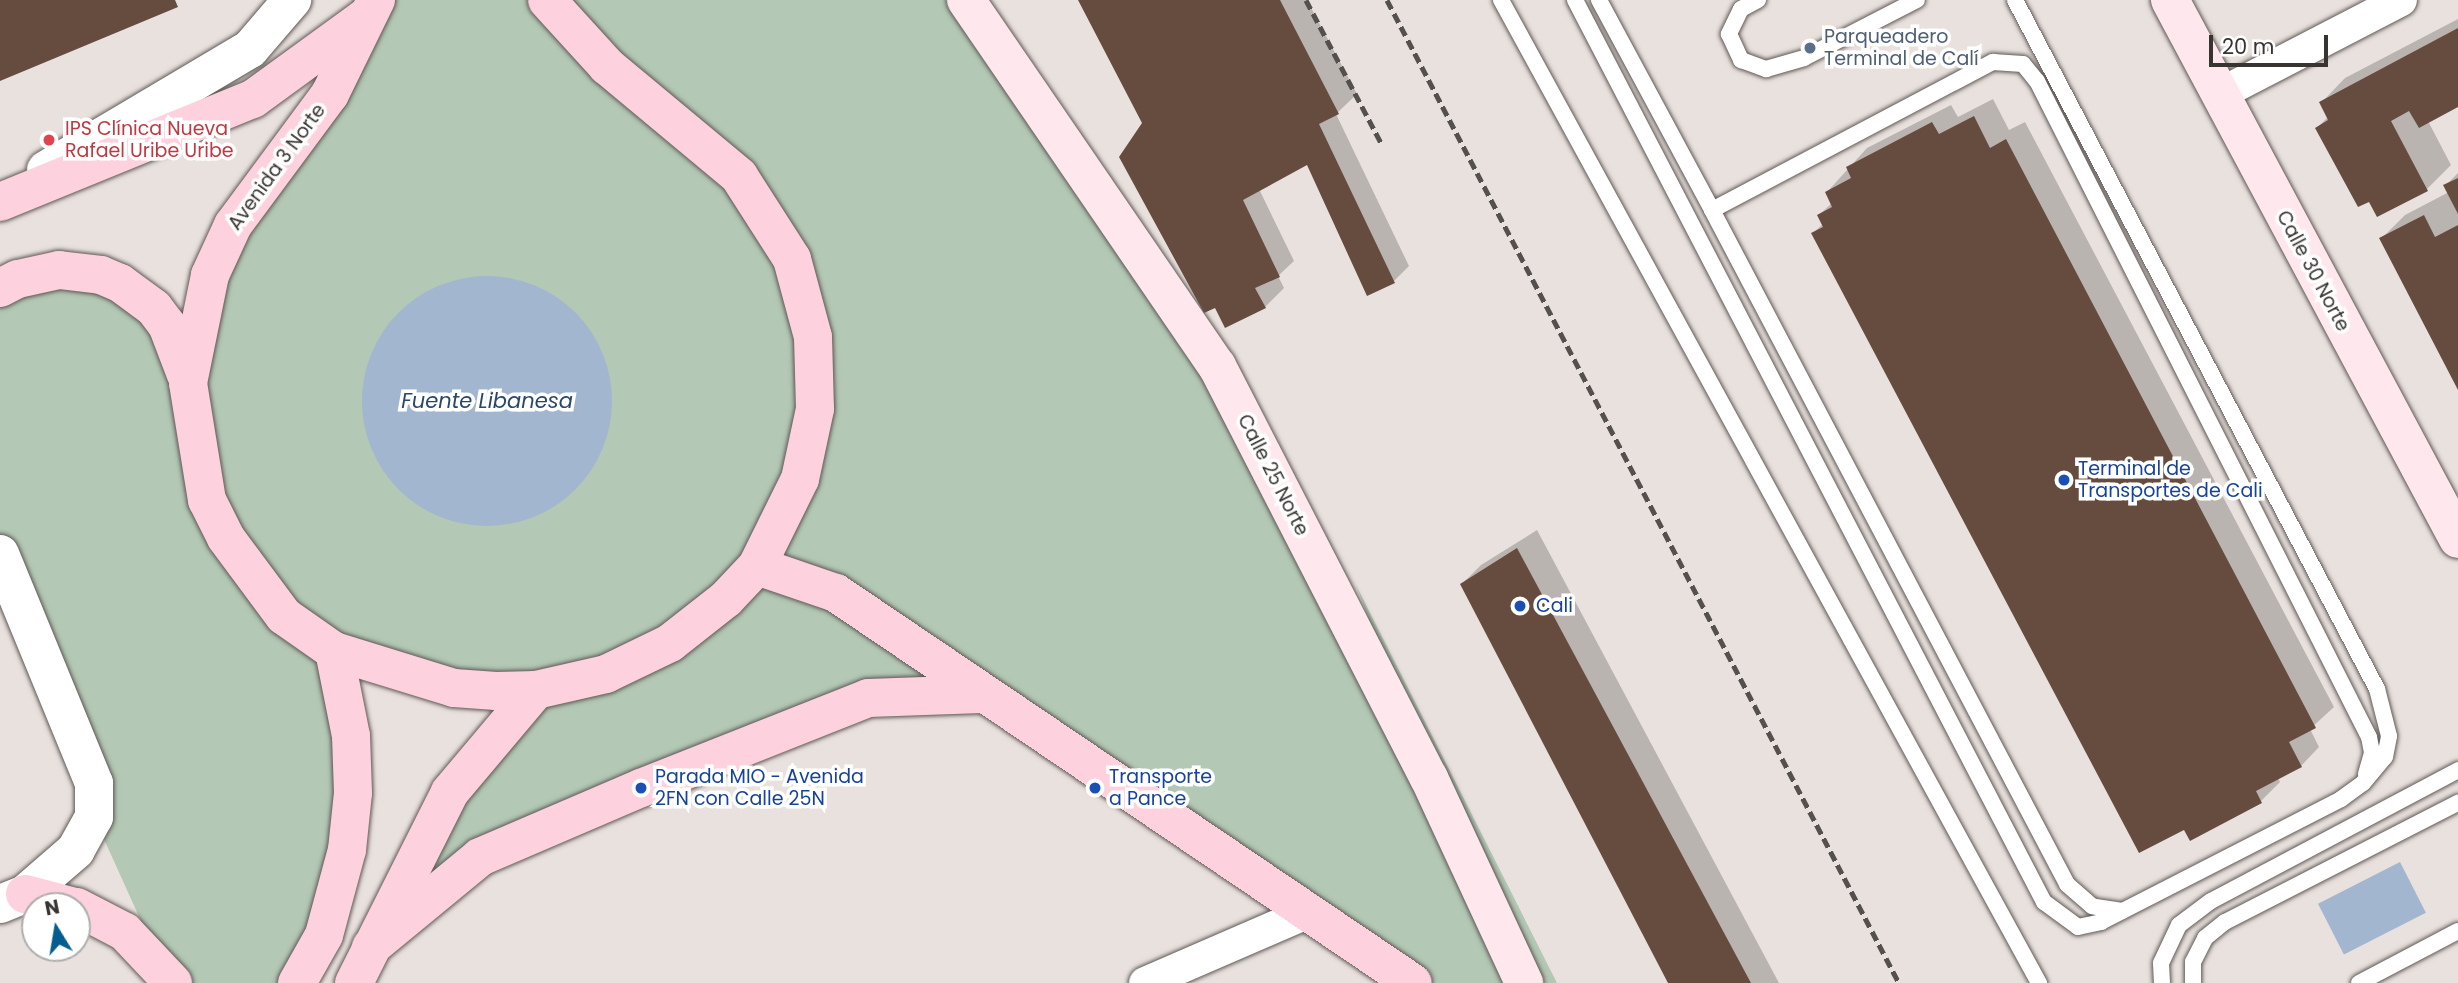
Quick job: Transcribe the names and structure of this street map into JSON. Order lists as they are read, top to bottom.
{
  "streets": {
    "main road": ["Avenida 3 Norte", "Calle 30 Norte", "Calle 25 Norte"]
  },
  "water": ["Fuente Libanesa"],
  "places": [
    "Parqueadero Terminal de Calí",
    "IPS Clínica Nueva Rafael Uribe Uribe",
    "Terminal de Transportes de Cali",
    "Cali",
    "Parada MIO - Avenida 2FN con Calle 25N",
    "Transporte a Pance"
  ],
  "scale_bar": "20 m",
  "north": "top"
}
